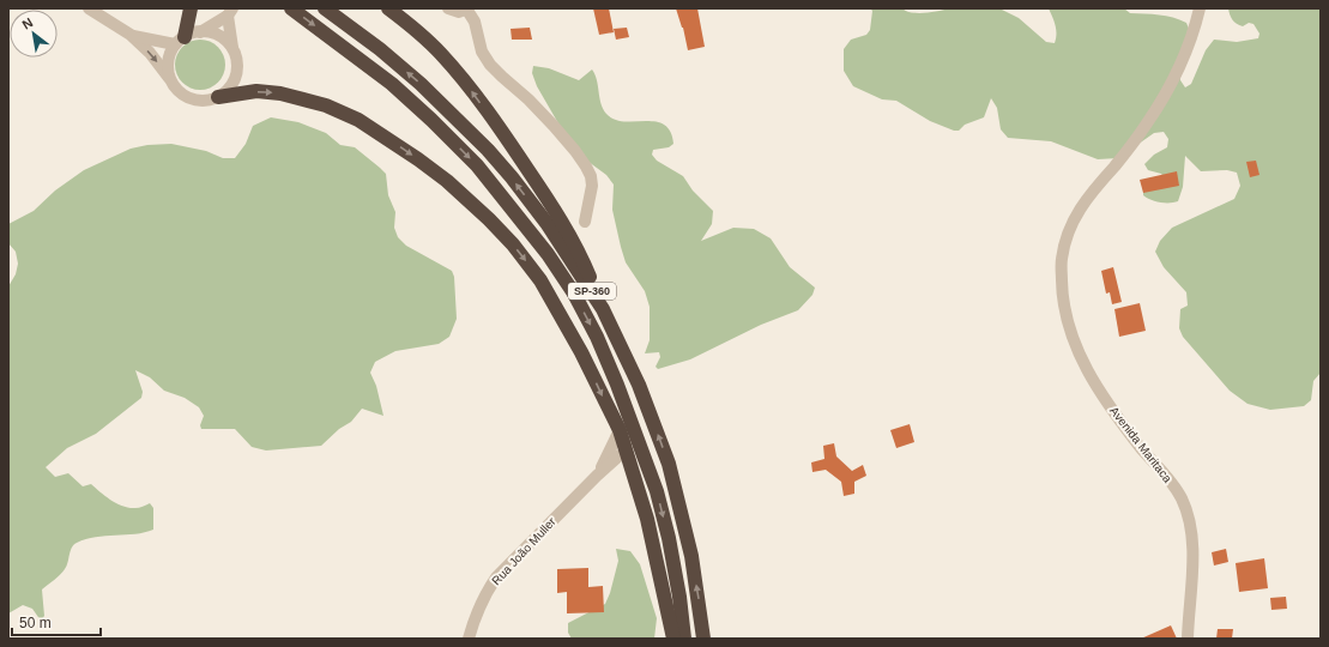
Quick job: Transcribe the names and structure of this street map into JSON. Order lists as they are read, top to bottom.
{
  "streets": {
    "highway": ["SP-360"],
    "street": ["Avenida Maritaca", "Rua João Muller"]
  },
  "scale_bar": "50 m",
  "north": "top left"
}
